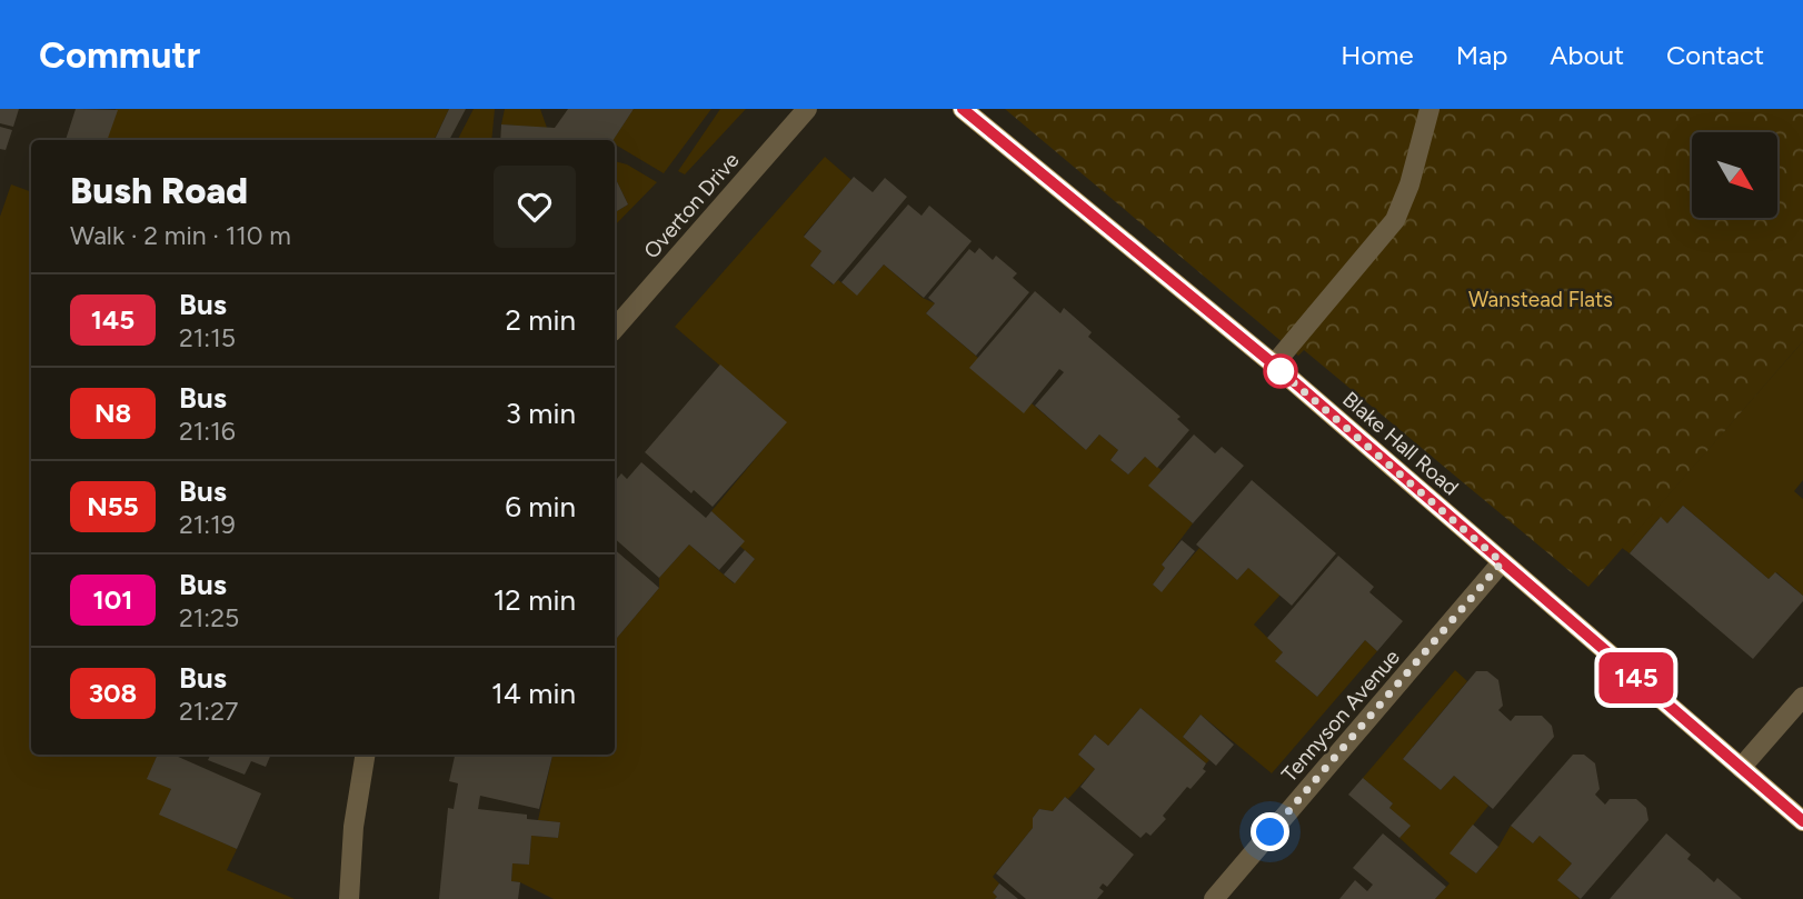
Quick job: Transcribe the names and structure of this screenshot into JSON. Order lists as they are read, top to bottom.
{
  "streets": {
    "main road": ["Blake Hall Road"],
    "street": ["Overton Drive", "Tennyson Avenue"]
  },
  "crossings": [
    ["Blake Hall Road", "Tennyson Avenue"]
  ],
  "parks": ["Wanstead Flats"],
  "lines": ["bus line 145"],
  "north": "bottom right",
  "page": {
    "header": "Commutr",
    "nav": [
      "Home",
      "Map",
      "About",
      "Contact"
    ],
    "on_map": "145",
    "heading": ["Bush Road", "Walk · 2 min · 110 m"],
    "list": [
      {
        "mark": "145",
        "name": "Bus",
        "note": "21:15",
        "value": "2 min"
      },
      {
        "mark": "N8",
        "name": "Bus",
        "note": "21:16",
        "value": "3 min"
      },
      {
        "mark": "N55",
        "name": "Bus",
        "note": "21:19",
        "value": "6 min"
      },
      {
        "mark": "101",
        "name": "Bus",
        "note": "21:25",
        "value": "12 min"
      },
      {
        "mark": "308",
        "name": "Bus",
        "note": "21:27",
        "value": "14 min"
      }
    ]
  }
}
